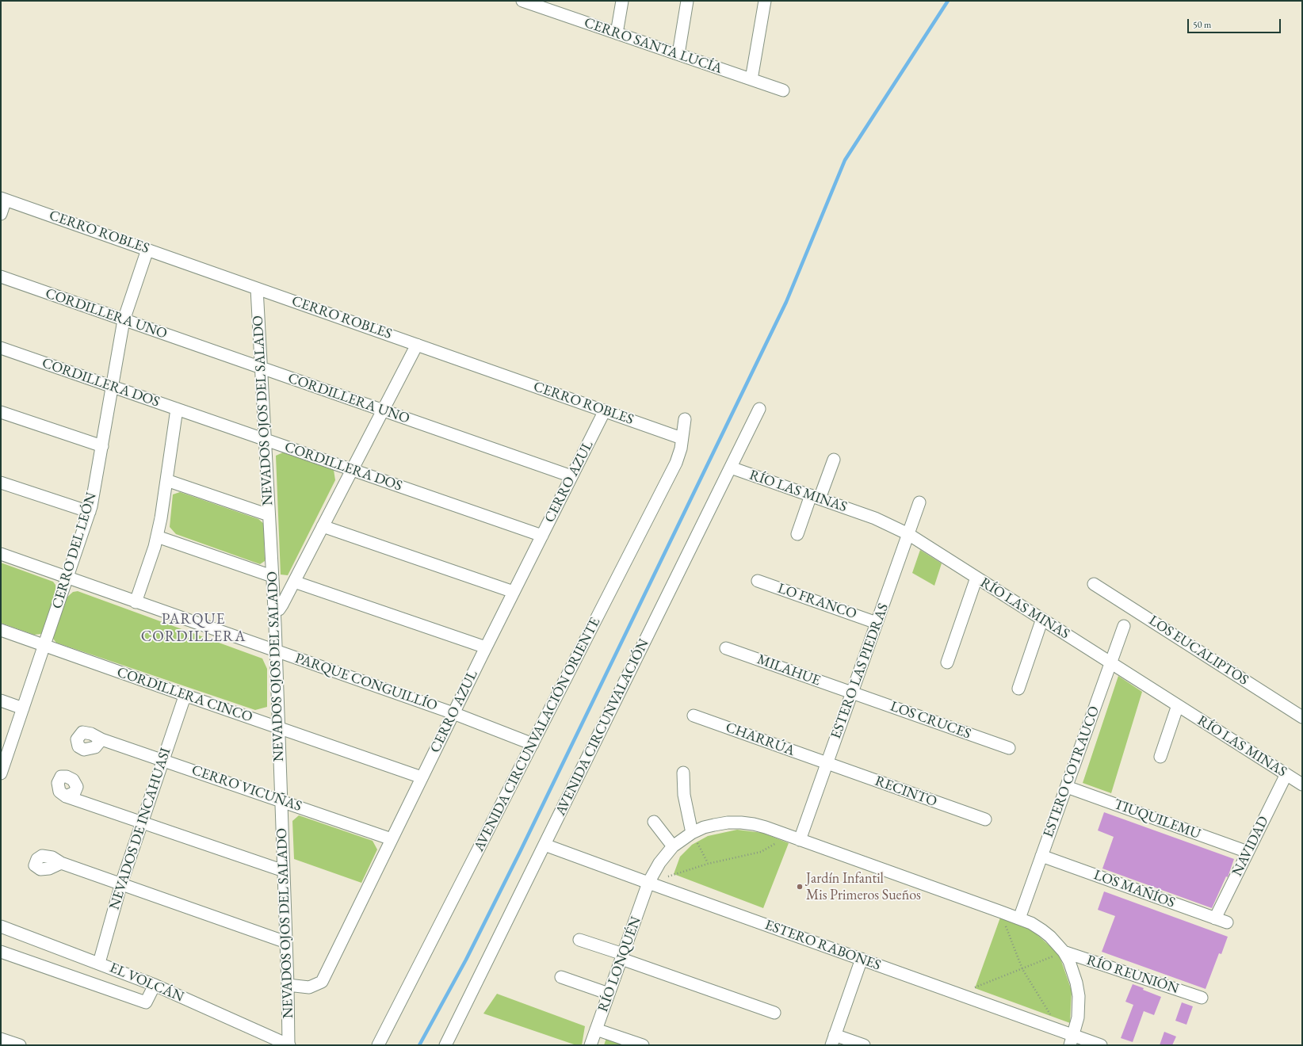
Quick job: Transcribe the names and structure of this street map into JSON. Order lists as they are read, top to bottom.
{
  "streets": {
    "street": [
      "CERRO SANTA LUCÍA",
      "CERRO ROBLES",
      "CORDILLERA UNO",
      "CORDILLERA DOS",
      "NEVADOS OJOS DEL SALADO",
      "CERRO AZUL",
      "RÍO LAS MINAS",
      "CERRO DEL LEÓN",
      "LO FRANCO",
      "LOS EUCALIPTOS",
      "MILAHUE",
      "ESTERO LAS PIEDRAS",
      "PARQUE CONGUILLÍO",
      "CORDILLERA CINCO",
      "LOS CRUCES",
      "AVENIDA CIRCUNVALACIÓN",
      "AVENIDA CIRCUNVALACIÓN ORIENTE",
      "CHARRÚA",
      "ESTERO COTRAUCO",
      "CERRO VICUÑAS",
      "RECINTO",
      "TIUQUILEMU",
      "NEVADOS DE INCAHUASI",
      "NAVIDAD",
      "LOS MAÑÍOS",
      "ESTERO RABONES",
      "RÍO LONQUÉN",
      "RÍO REUNIÓN",
      "EL VOLCÁN"
    ]
  },
  "crossings": [
    ["CERRO ROBLES", "NEVADOS OJOS DEL SALADO"],
    ["CERRO ROBLES", "CERRO AZUL"],
    ["CERRO ROBLES", "CERRO DEL LEÓN"],
    ["CERRO ROBLES", "AVENIDA CIRCUNVALACIÓN ORIENTE"],
    ["CORDILLERA UNO", "NEVADOS OJOS DEL SALADO"],
    ["CORDILLERA UNO", "CERRO AZUL"],
    ["CORDILLERA UNO", "CERRO DEL LEÓN"],
    ["CORDILLERA DOS", "NEVADOS OJOS DEL SALADO"],
    ["CORDILLERA DOS", "CERRO AZUL"],
    ["CORDILLERA DOS", "CERRO DEL LEÓN"],
    ["NEVADOS OJOS DEL SALADO", "CERRO AZUL"],
    ["NEVADOS OJOS DEL SALADO", "PARQUE CONGUILLÍO"],
    ["NEVADOS OJOS DEL SALADO", "CORDILLERA CINCO"],
    ["NEVADOS OJOS DEL SALADO", "CERRO VICUÑAS"],
    ["NEVADOS OJOS DEL SALADO", "EL VOLCÁN"],
    ["CERRO AZUL", "PARQUE CONGUILLÍO"],
    ["CERRO AZUL", "CORDILLERA CINCO"],
    ["CERRO AZUL", "CERRO VICUÑAS"],
    ["RÍO LAS MINAS", "ESTERO LAS PIEDRAS"],
    ["RÍO LAS MINAS", "AVENIDA CIRCUNVALACIÓN"],
    ["RÍO LAS MINAS", "ESTERO COTRAUCO"],
    ["RÍO LAS MINAS", "NAVIDAD"],
    ["CERRO DEL LEÓN", "PARQUE CONGUILLÍO"],
    ["CERRO DEL LEÓN", "CORDILLERA CINCO"],
    ["LO FRANCO", "ESTERO LAS PIEDRAS"],
    ["MILAHUE", "ESTERO LAS PIEDRAS"],
    ["MILAHUE", "LOS CRUCES"],
    ["ESTERO LAS PIEDRAS", "LOS CRUCES"],
    ["ESTERO LAS PIEDRAS", "CHARRÚA"],
    ["ESTERO LAS PIEDRAS", "RECINTO"],
    ["ESTERO LAS PIEDRAS", "RÍO LONQUÉN"],
    ["PARQUE CONGUILLÍO", "AVENIDA CIRCUNVALACIÓN ORIENTE"],
    ["CORDILLERA CINCO", "NEVADOS DE INCAHUASI"],
    ["AVENIDA CIRCUNVALACIÓN", "ESTERO RABONES"],
    ["CHARRÚA", "RECINTO"],
    ["ESTERO COTRAUCO", "TIUQUILEMU"],
    ["ESTERO COTRAUCO", "LOS MAÑÍOS"],
    ["ESTERO COTRAUCO", "RÍO LONQUÉN"],
    ["CERRO VICUÑAS", "NEVADOS DE INCAHUASI"],
    ["TIUQUILEMU", "NAVIDAD"],
    ["NEVADOS DE INCAHUASI", "EL VOLCÁN"],
    ["NAVIDAD", "LOS MAÑÍOS"],
    ["ESTERO RABONES", "RÍO LONQUÉN"],
    ["RÍO LONQUÉN", "RÍO REUNIÓN"]
  ],
  "districts": ["PARQUE CORDILLERA"],
  "places": ["Jardín Infantil Mis Primeros Sueños"],
  "scale_bar": "50 m"
}
